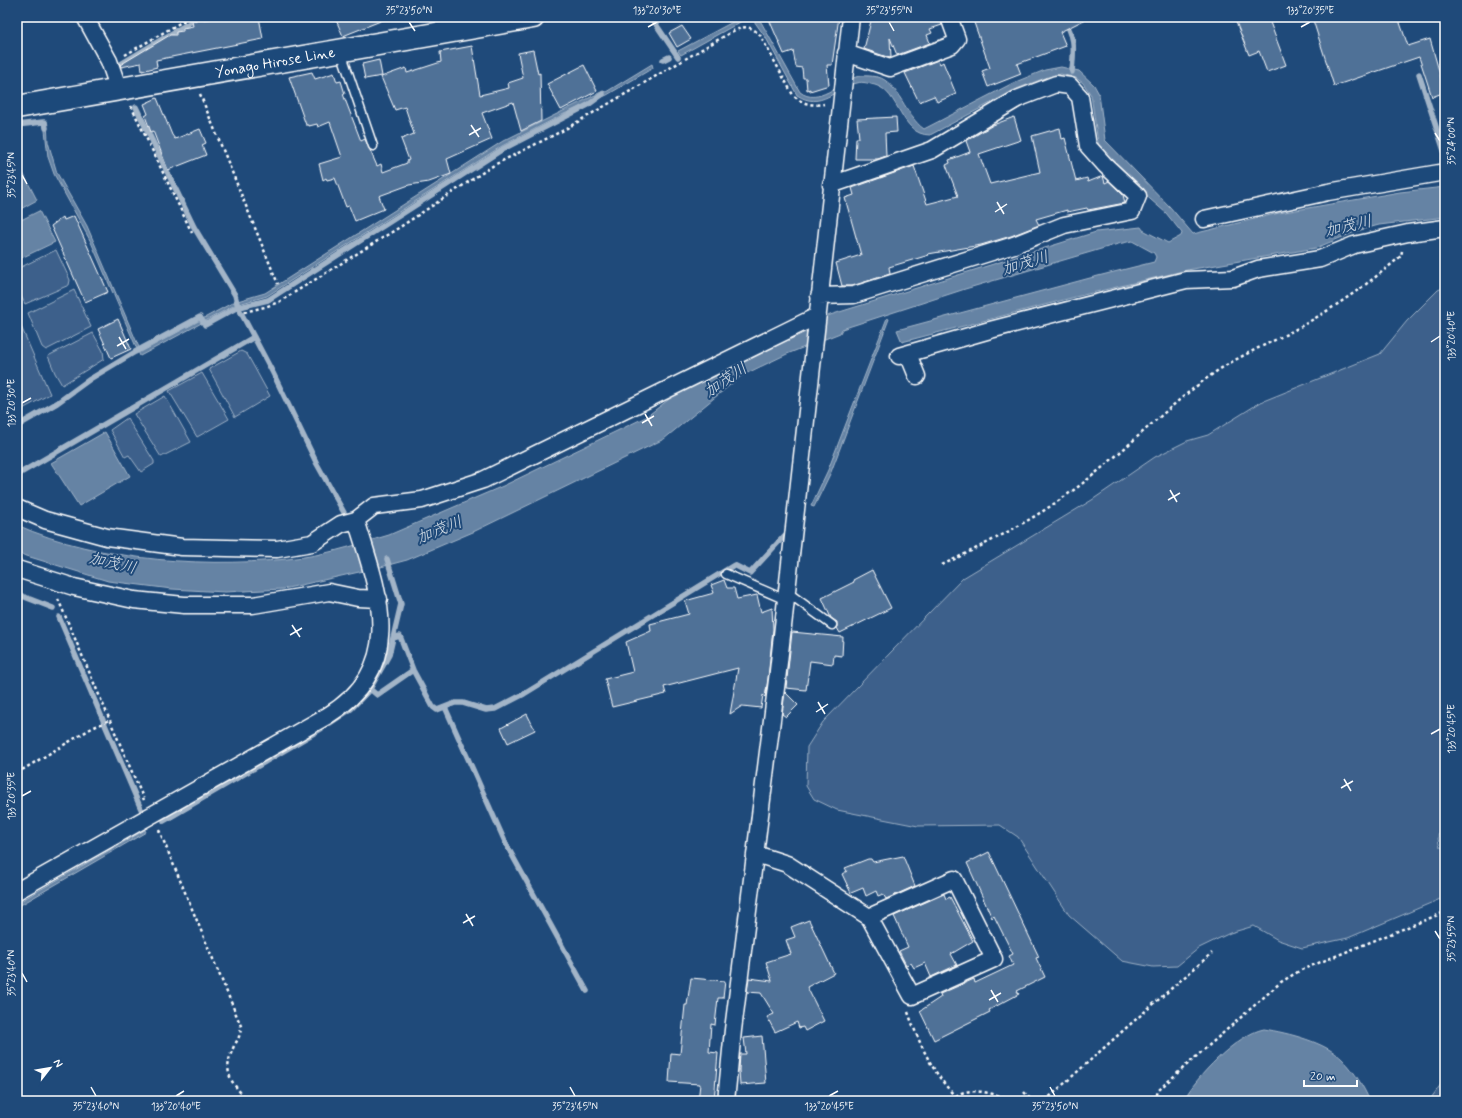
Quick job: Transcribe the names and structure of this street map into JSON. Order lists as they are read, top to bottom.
{
  "streets": {
    "main road": ["Yonago Hirose Line"]
  },
  "water": ["加茂川"],
  "scale_bar": "20 m",
  "north": "top right",
  "coordinates": [
    "35°23'50\"N",
    "133°20'30\"E",
    "35°23'55\"N",
    "133°20'35\"E",
    "35°24'00\"N",
    "35°23'45\"N",
    "133°20'40\"E",
    "133°20'45\"E",
    "35°23'40\"N"
  ]
}
